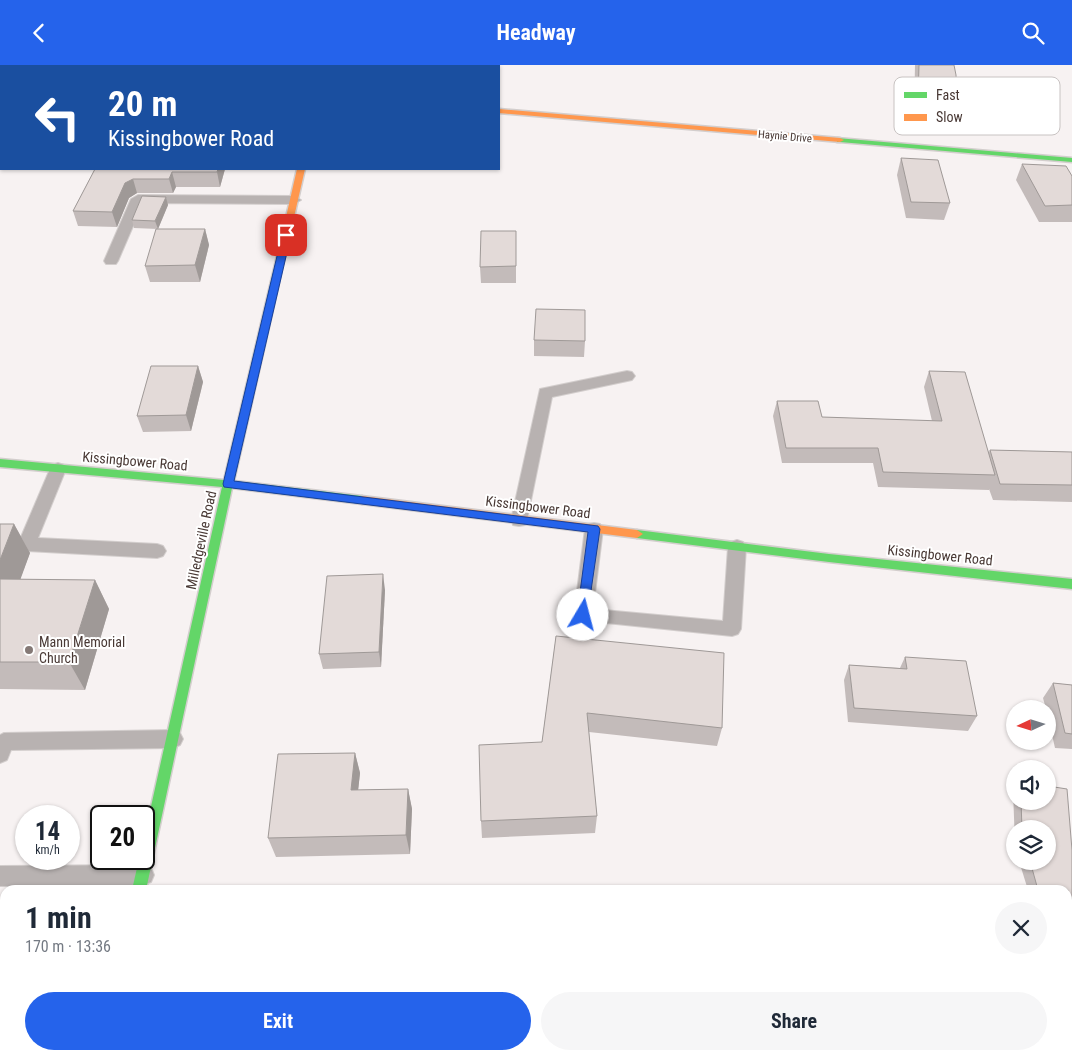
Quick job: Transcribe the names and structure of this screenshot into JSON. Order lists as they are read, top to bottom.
{
  "streets": {
    "street": ["Haynie Drive", "Kissingbower Road", "Milledgeville Road"]
  },
  "crossings": [
    ["Kissingbower Road", "Milledgeville Road"]
  ],
  "places": ["Mann Memorial Church"],
  "legend": ["Fast", "Slow"],
  "north": "left",
  "page": {
    "header": "Headway",
    "turn": ["20 m", "Kissingbower Road"],
    "speed": "14 km/h",
    "limit": "20",
    "heading": ["1 min", "170 m · 13:36"],
    "buttons": ["Exit", "Share"]
  }
}
